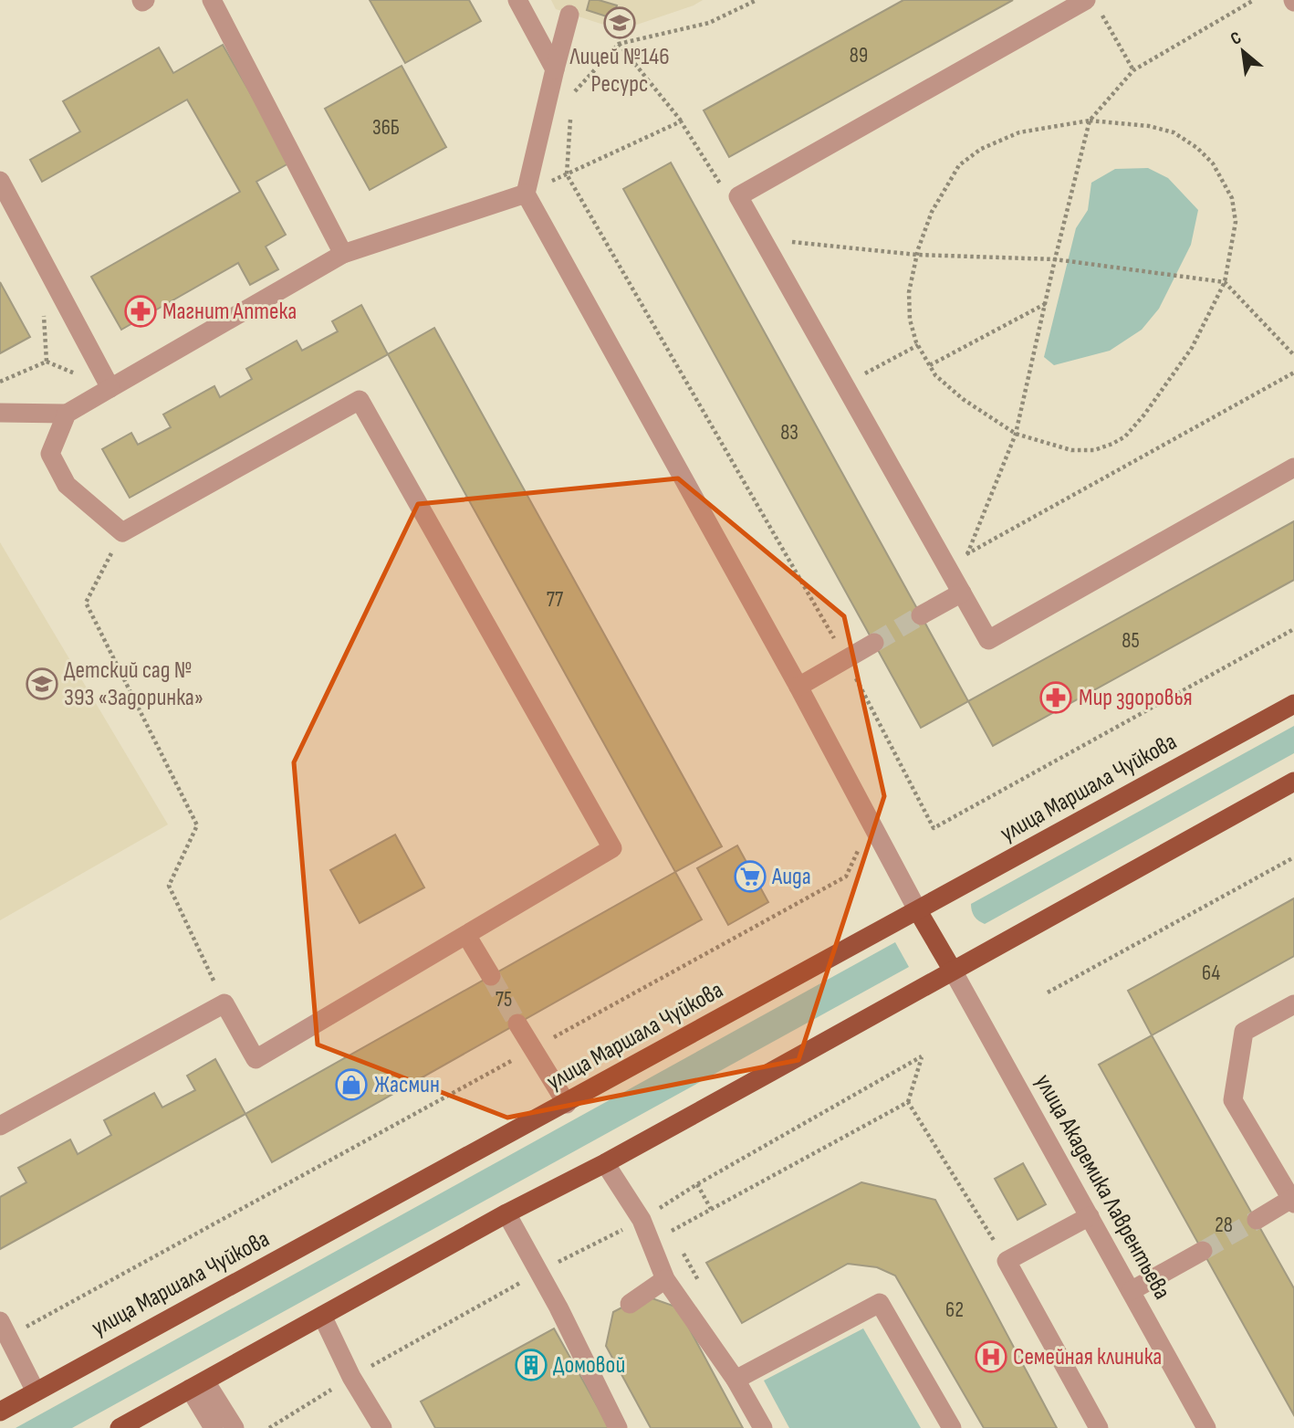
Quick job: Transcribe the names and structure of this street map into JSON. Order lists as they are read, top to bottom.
{
  "streets": {
    "main road": ["улица Маршала Чуйкова"],
    "street": ["улица Академика Лаврентьева"]
  },
  "places": {
    "school or university": ["Лицей №146 Ресурс", "Детский сад № 393 «Задоринка»"],
    "pharmacy": ["Магнит Аптека", "Мир здоровья"],
    "supermarket": ["Аида"],
    "shop": ["Жасмин"],
    "hospital": ["Семейная клиника"],
    "building": ["Домовой"]
  },
  "house_numbers": [
    "89",
    "36Б",
    "83",
    "77",
    "85",
    "64",
    "75",
    "28",
    "62"
  ],
  "north": "top left"
}
